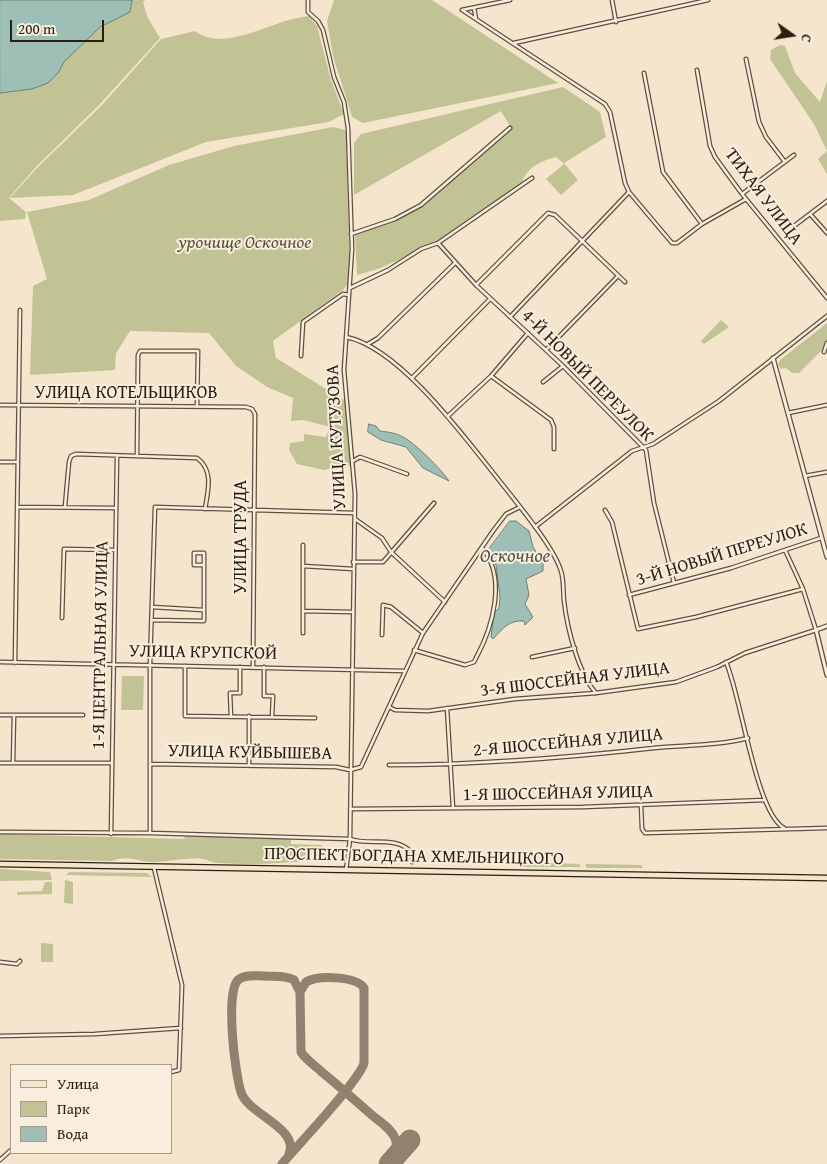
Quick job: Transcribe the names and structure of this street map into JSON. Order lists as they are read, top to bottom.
{
  "streets": {
    "main road": ["ПРОСПЕКТ БОГДАНА ХМЕЛЬНИЦКОГО"],
    "street": [
      "ТИХАЯ УЛИЦА",
      "4-Й НОВЫЙ ПЕРЕУЛОК",
      "УЛИЦА КОТЕЛЬЩИКОВ",
      "УЛИЦА КУТУЗОВА",
      "УЛИЦА ТРУДА",
      "3-Й НОВЫЙ ПЕРЕУЛОК",
      "1-Я ЦЕНТРАЛЬНАЯ УЛИЦА",
      "УЛИЦА КРУПСКОЙ",
      "3-Я ШОССЕЙНАЯ УЛИЦА",
      "2-Я ШОССЕЙНАЯ УЛИЦА",
      "УЛИЦА КУЙБЫШЕВА",
      "1-Я ШОССЕЙНАЯ УЛИЦА"
    ]
  },
  "crossings": [
    ["4-Й НОВЫЙ ПЕРЕУЛОК", "3-Й НОВЫЙ ПЕРЕУЛОК"],
    ["УЛИЦА КОТЕЛЬЩИКОВ", "УЛИЦА ТРУДА"],
    ["УЛИЦА КУТУЗОВА", "УЛИЦА КРУПСКОЙ"],
    ["УЛИЦА КУТУЗОВА", "УЛИЦА КУЙБЫШЕВА"],
    ["УЛИЦА КУТУЗОВА", "1-Я ШОССЕЙНАЯ УЛИЦА"],
    ["УЛИЦА КУТУЗОВА", "ПРОСПЕКТ БОГДАНА ХМЕЛЬНИЦКОГО"],
    ["УЛИЦА ТРУДА", "УЛИЦА КРУПСКОЙ"],
    ["1-Я ЦЕНТРАЛЬНАЯ УЛИЦА", "УЛИЦА КРУПСКОЙ"]
  ],
  "water": ["Оскочное"],
  "parks": ["урочище Оскочное"],
  "legend": ["Улица", "Парк", "Вода"],
  "scale_bar": "200 m",
  "north": "right"
}
